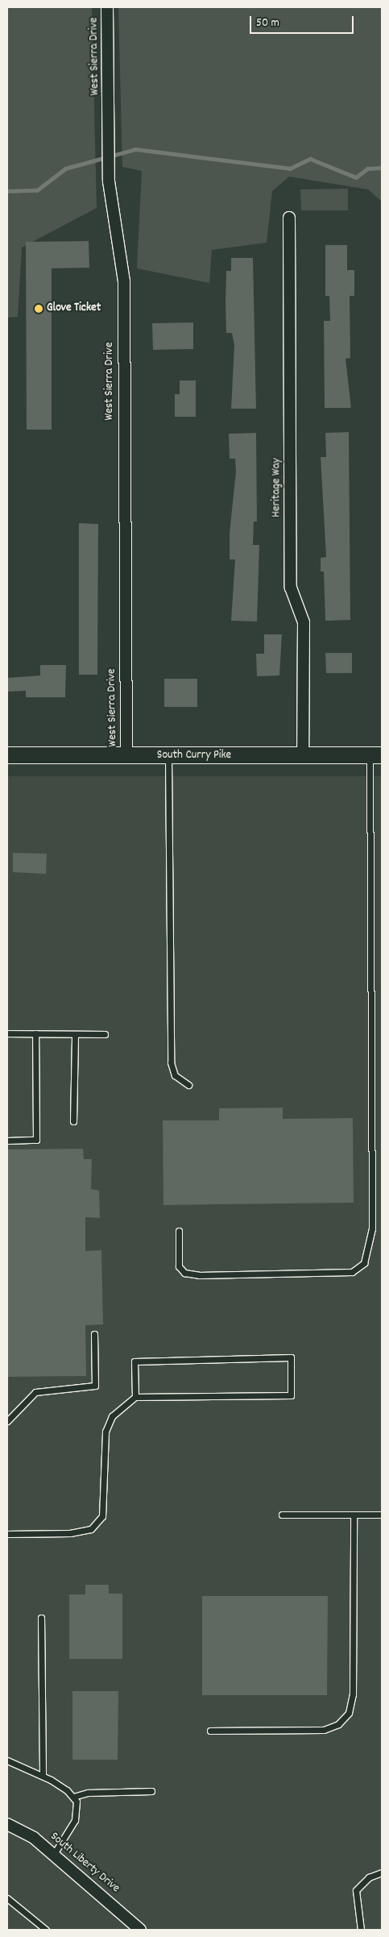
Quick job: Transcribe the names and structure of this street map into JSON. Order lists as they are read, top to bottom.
{
  "streets": {
    "main road": ["South Curry Pike"],
    "street": ["West Sierra Drive", "Heritage Way", "South Liberty Drive"]
  },
  "crossings": [
    ["West Sierra Drive", "South Curry Pike"],
    ["Heritage Way", "South Curry Pike"]
  ],
  "places": ["Glove Ticket"],
  "scale_bar": "50 m"
}
